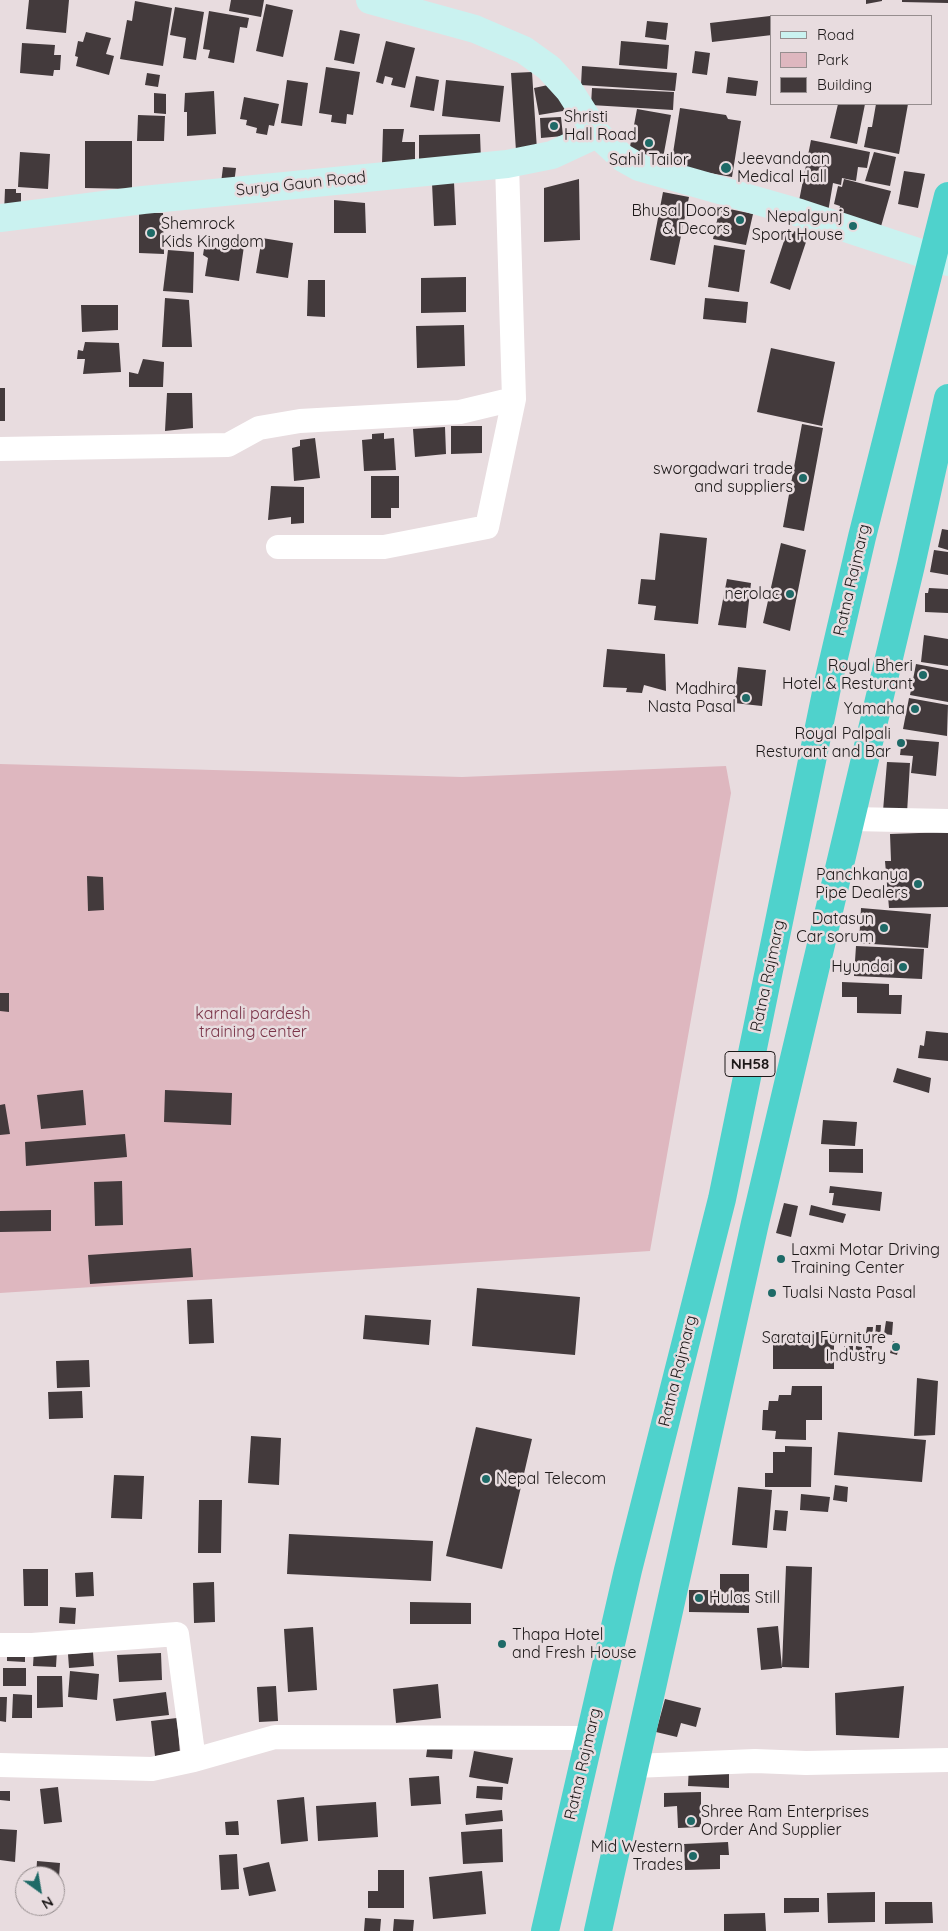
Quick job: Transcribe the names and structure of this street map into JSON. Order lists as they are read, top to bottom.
{
  "streets": {
    "highway": ["Ratna Rajmarg", "NH58"],
    "street": ["Surya Gaun Road"]
  },
  "parks": ["karnali pardesh training center"],
  "places": [
    "Shristi Hall Road",
    "Sahil Tailor",
    "Jeevandaan Medical Hall",
    "Bhusal Doors & Decors",
    "Nepalgunj Sport House",
    "Shemrock Kids Kingdom",
    "sworgadwari trade and suppliers",
    "nerolac",
    "Royal Bheri Hotel & Resturant",
    "Madhira Nasta Pasal",
    "Yamaha",
    "Royal Palpali Resturant and Bar",
    "Panchkanya Pipe Dealers",
    "Datasun Car sorum",
    "Hyundai",
    "Laxmi Motar Driving Training Center",
    "Tualsi Nasta Pasal",
    "Sarataj Furniture Industry",
    "Nepal Telecom",
    "Hulas Still",
    "Thapa Hotel and Fresh House",
    "Shree Ram Enterprises Order And Supplier",
    "Mid Western Trades"
  ],
  "legend": ["Road", "Park", "Building"],
  "north": "bottom right"
}
